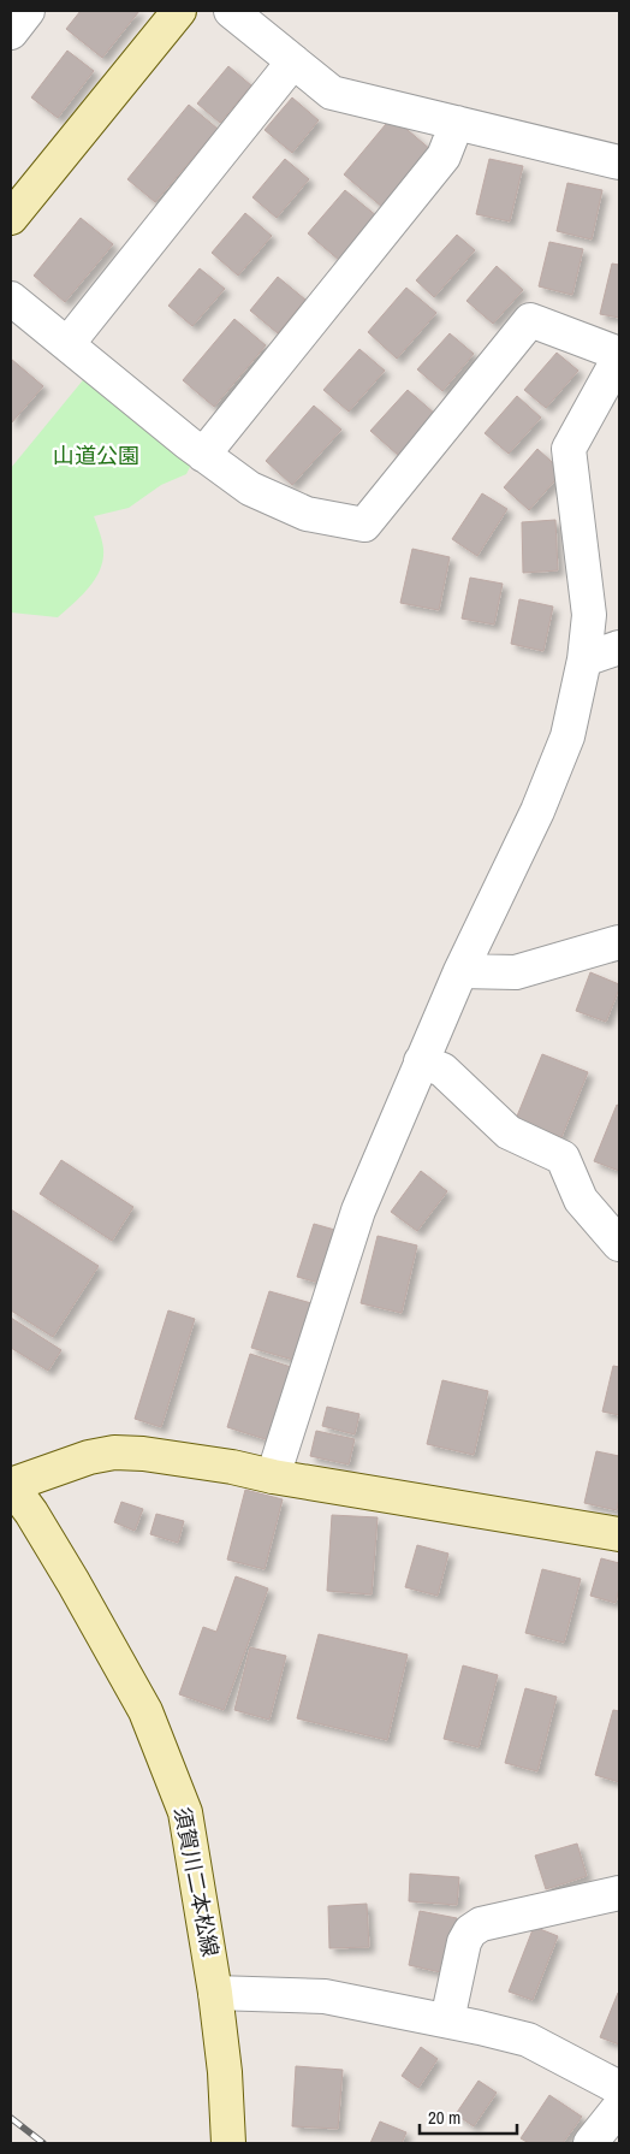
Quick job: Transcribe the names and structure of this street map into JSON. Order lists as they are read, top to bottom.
{
  "streets": {
    "street": ["須賀川二本松線"]
  },
  "parks": ["山道公園"],
  "scale_bar": "20 m"
}
